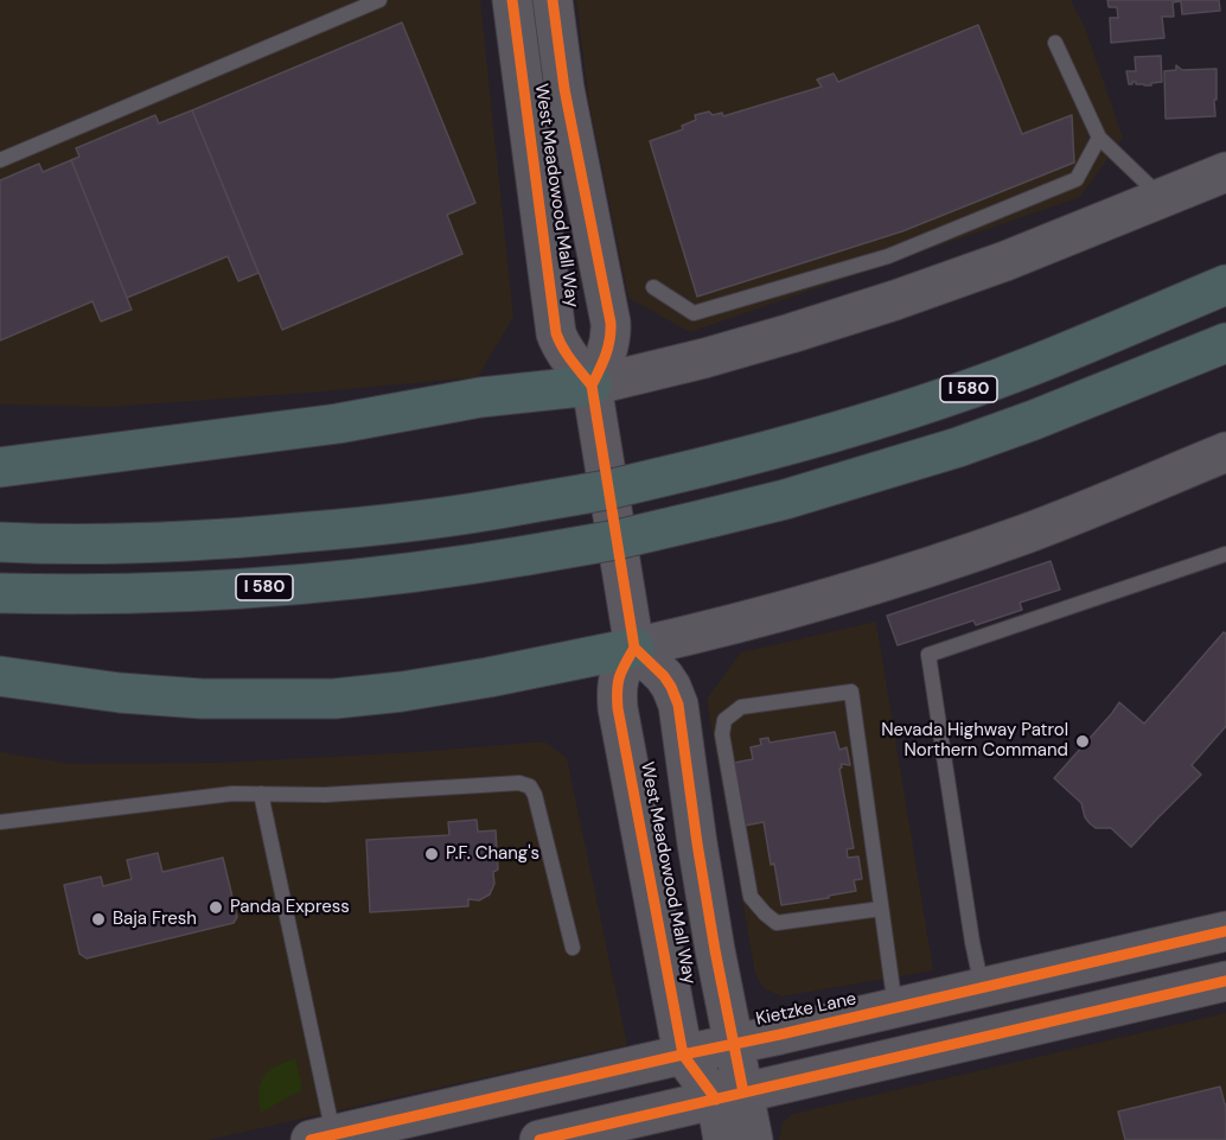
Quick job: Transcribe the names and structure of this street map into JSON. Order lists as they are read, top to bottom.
{
  "streets": {
    "highway": ["I 580"],
    "main road": ["West Meadowood Mall Way", "Kietzke Lane"]
  },
  "crossings": [
    ["West Meadowood Mall Way", "Kietzke Lane"]
  ],
  "places": [
    "Nevada Highway Patrol Northern Command",
    "P.F. Chang's",
    "Panda Express",
    "Baja Fresh"
  ]
}
